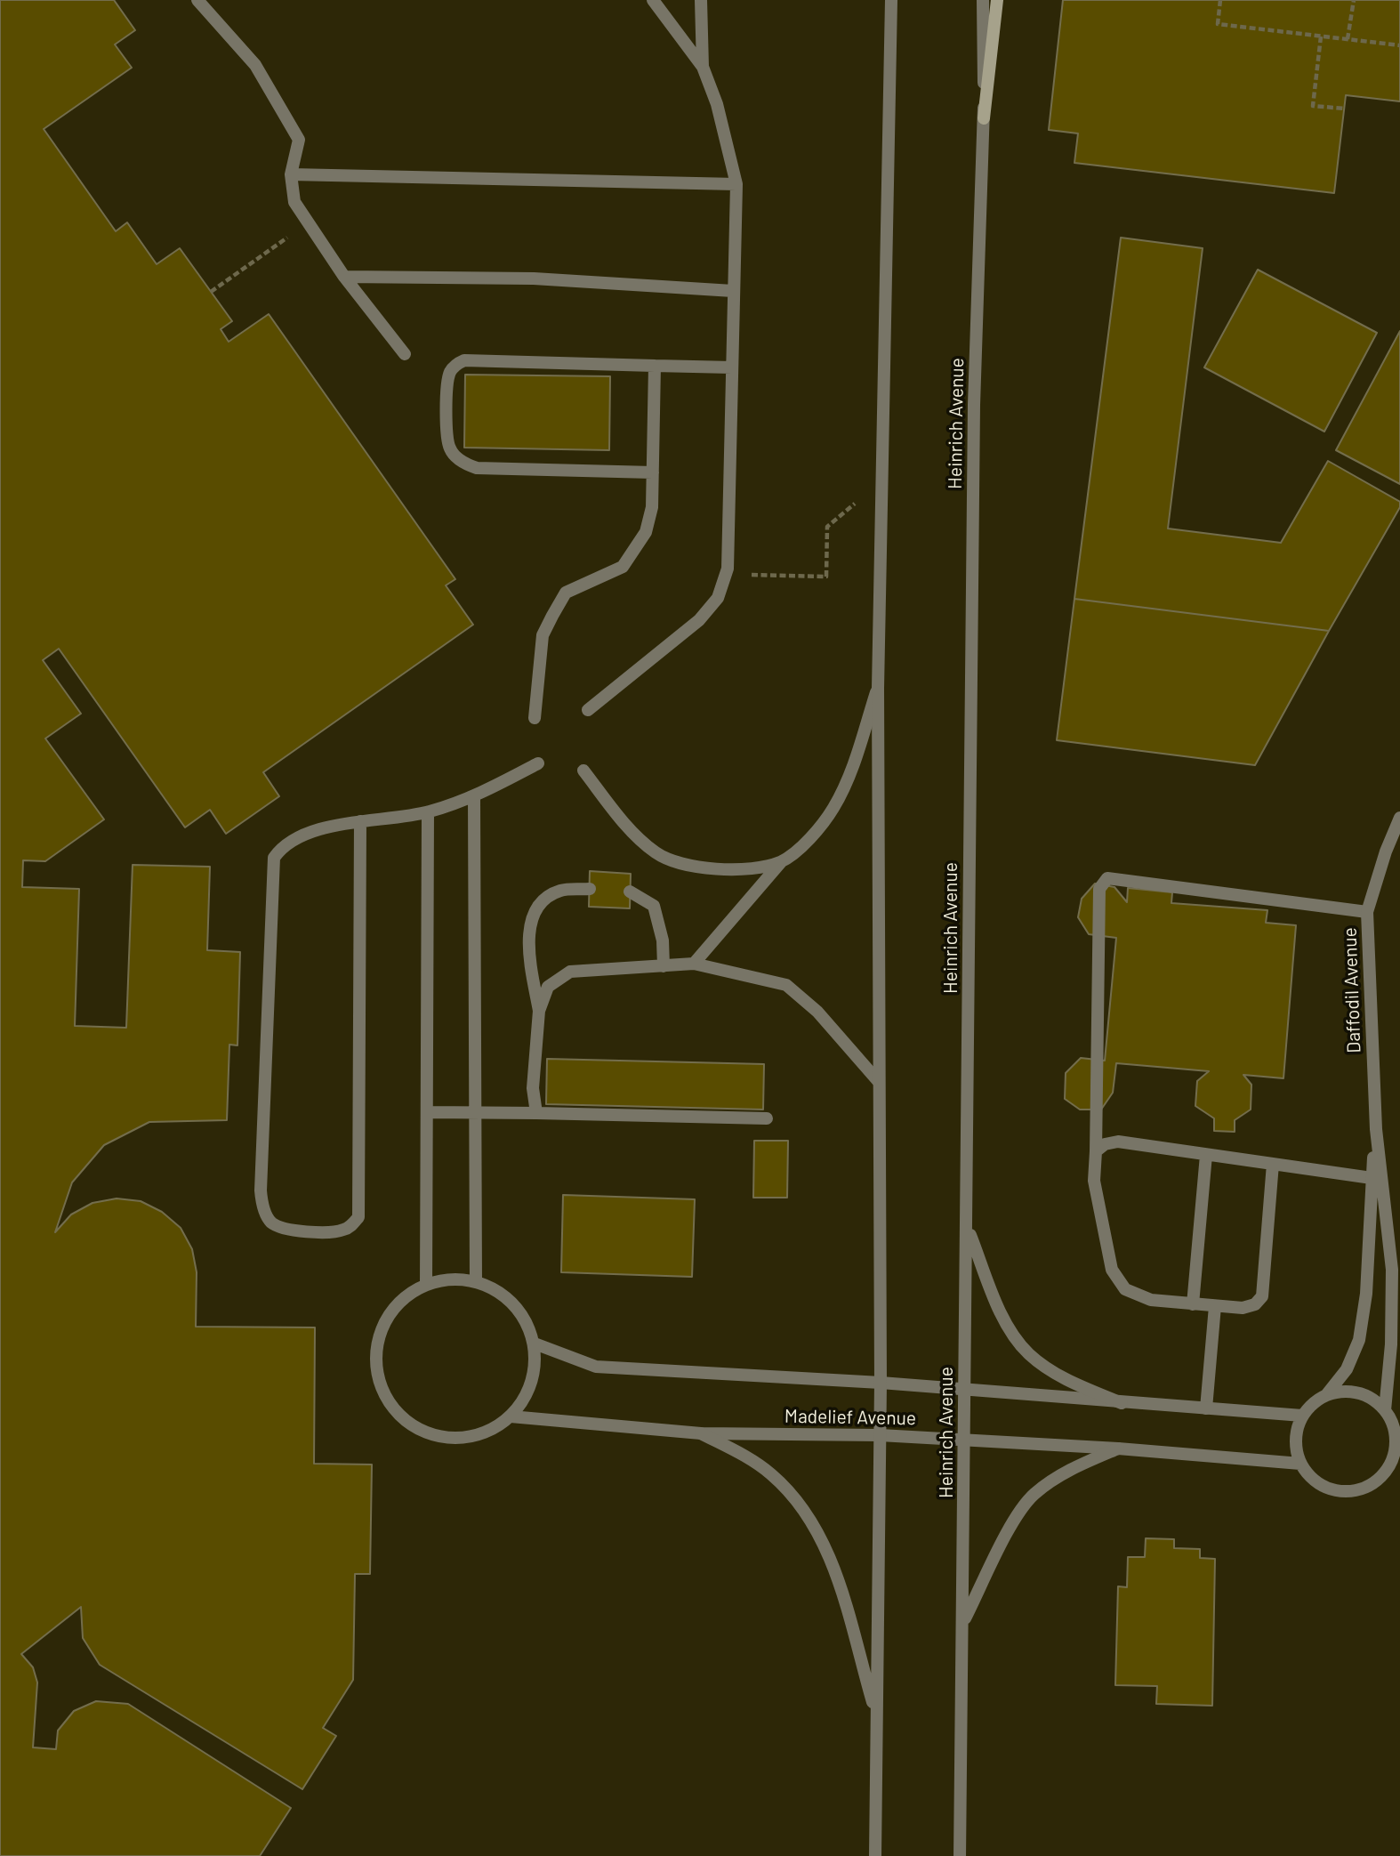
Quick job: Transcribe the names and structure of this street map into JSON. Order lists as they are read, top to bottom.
{
  "streets": {
    "street": ["Heinrich Avenue", "Daffodil Avenue", "Madelief Avenue"]
  },
  "crossings": [
    ["Heinrich Avenue", "Madelief Avenue"],
    ["Daffodil Avenue", "Madelief Avenue"]
  ]
}
